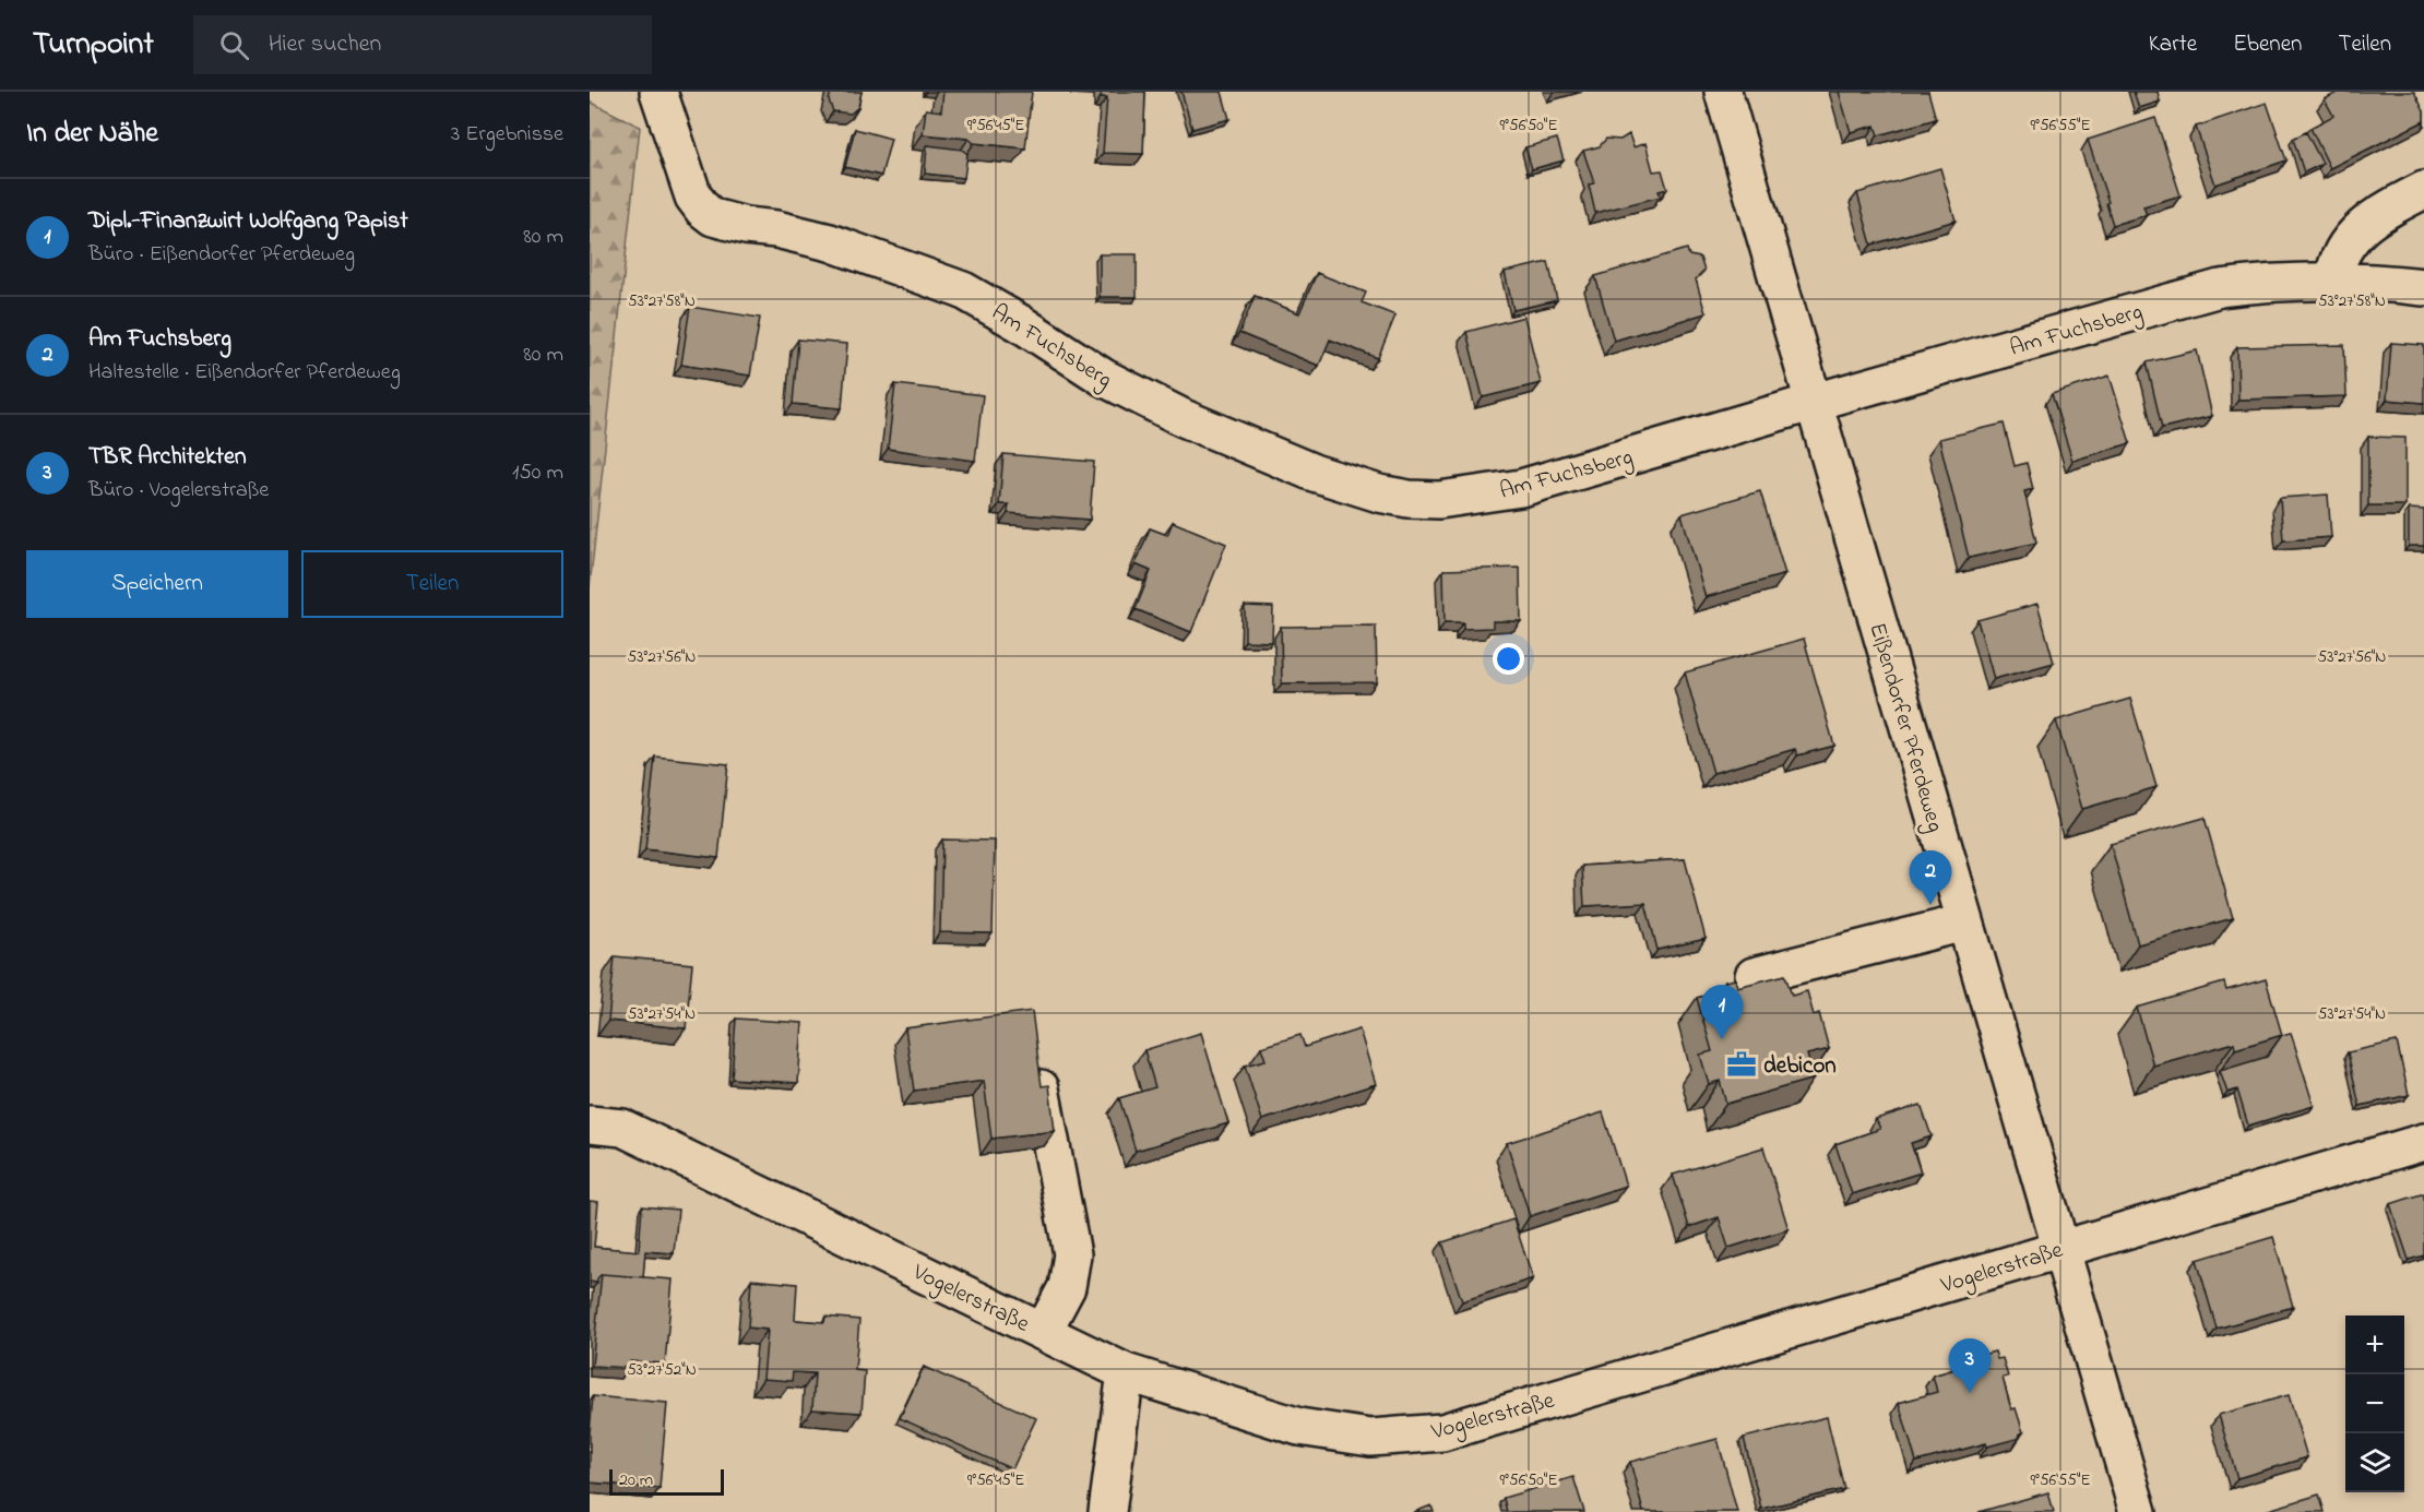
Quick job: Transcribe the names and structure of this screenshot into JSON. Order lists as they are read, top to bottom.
{
  "streets": {
    "street": ["Am Fuchsberg", "Eißendorfer Pferdeweg", "Vogelerstraße"]
  },
  "crossings": [
    ["Am Fuchsberg", "Eißendorfer Pferdeweg"],
    ["Eißendorfer Pferdeweg", "Vogelerstraße"]
  ],
  "places": {
    "office": ["debicon"]
  },
  "scale_bar": "20 m",
  "page": {
    "header": "Turnpoint",
    "search": "Hier suchen",
    "nav": ["Karte", "Ebenen", "Teilen"],
    "heading": ["In der Nähe", "3 Ergebnisse"],
    "list": [
      {
        "mark": "1",
        "name": "Dipl.-Finanzwirt Wolfgang Papist",
        "note": "Büro · Eißendorfer Pferdeweg",
        "value": "80 m"
      },
      {
        "mark": "2",
        "name": "Am Fuchsberg",
        "note": "Haltestelle · Eißendorfer Pferdeweg",
        "value": "80 m"
      },
      {
        "mark": "3",
        "name": "TBR Architekten",
        "note": "Büro · Vogelerstraße",
        "value": "150 m"
      }
    ],
    "buttons": ["Speichern", "Teilen"],
    "pins": ["2", "1", "3"],
    "map_buttons": ["+", "−"],
    "scale": "20 m"
  },
  "coordinates": [
    "9°56'45\"E",
    "9°56'50\"E",
    "9°56'55\"E",
    "53°27'58\"N",
    "53°27'56\"N",
    "53°27'54\"N",
    "53°27'52\"N"
  ]
}
